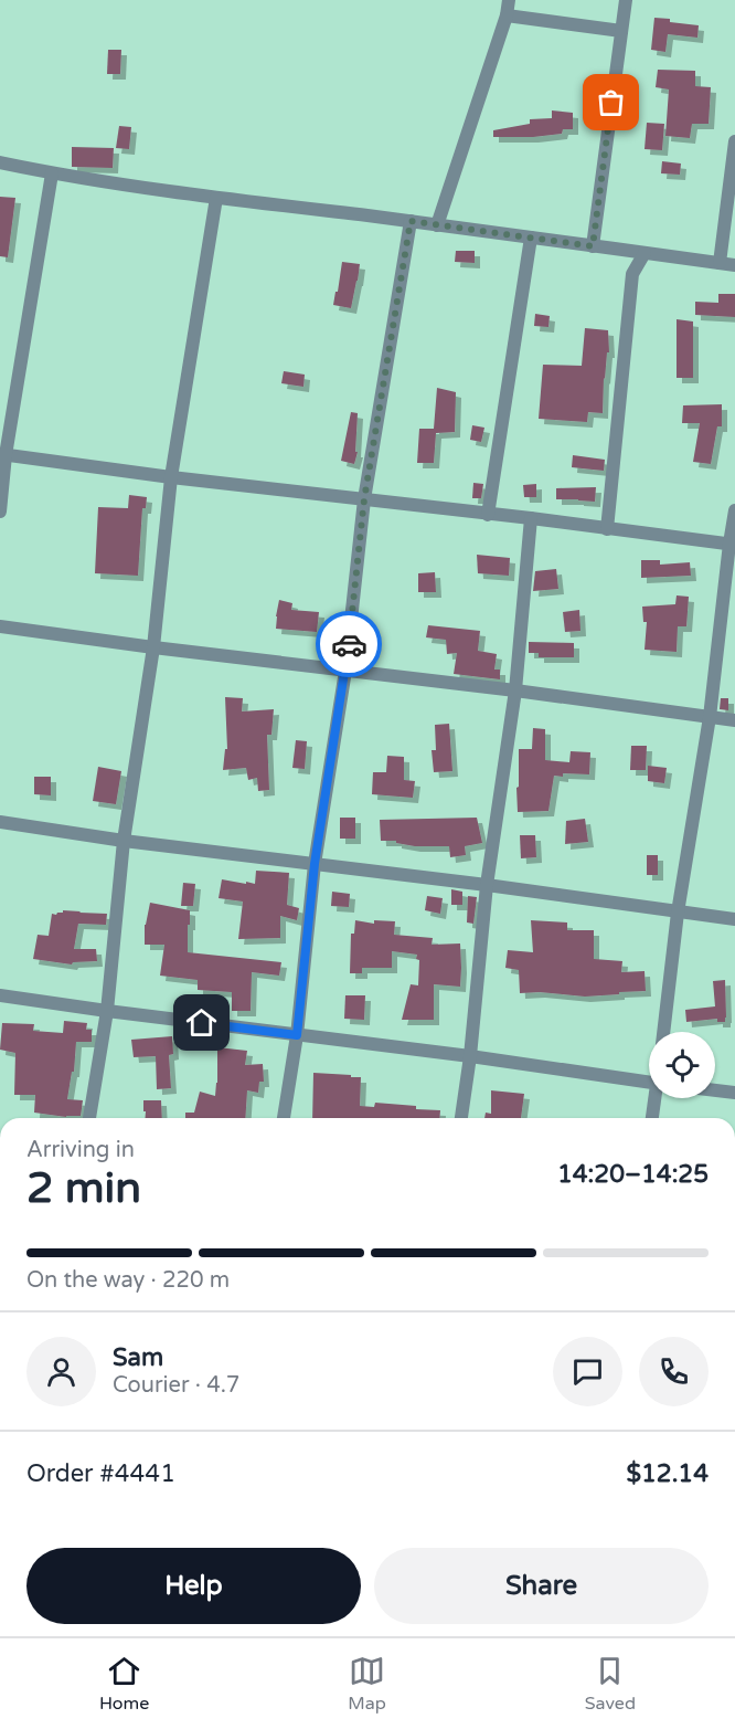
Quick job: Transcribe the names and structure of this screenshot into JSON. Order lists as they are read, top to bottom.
{
  "page": {
    "heading": ["2 min", "Arriving in", "14:20–14:25"],
    "panel": [
      "Sam",
      "Courier · 4.7",
      "Order #4441",
      "$12.14"
    ],
    "bar": "On the way · 220 m",
    "buttons": ["Help", "Share"],
    "tabs": ["Home", "Map", "Saved"]
  }
}
